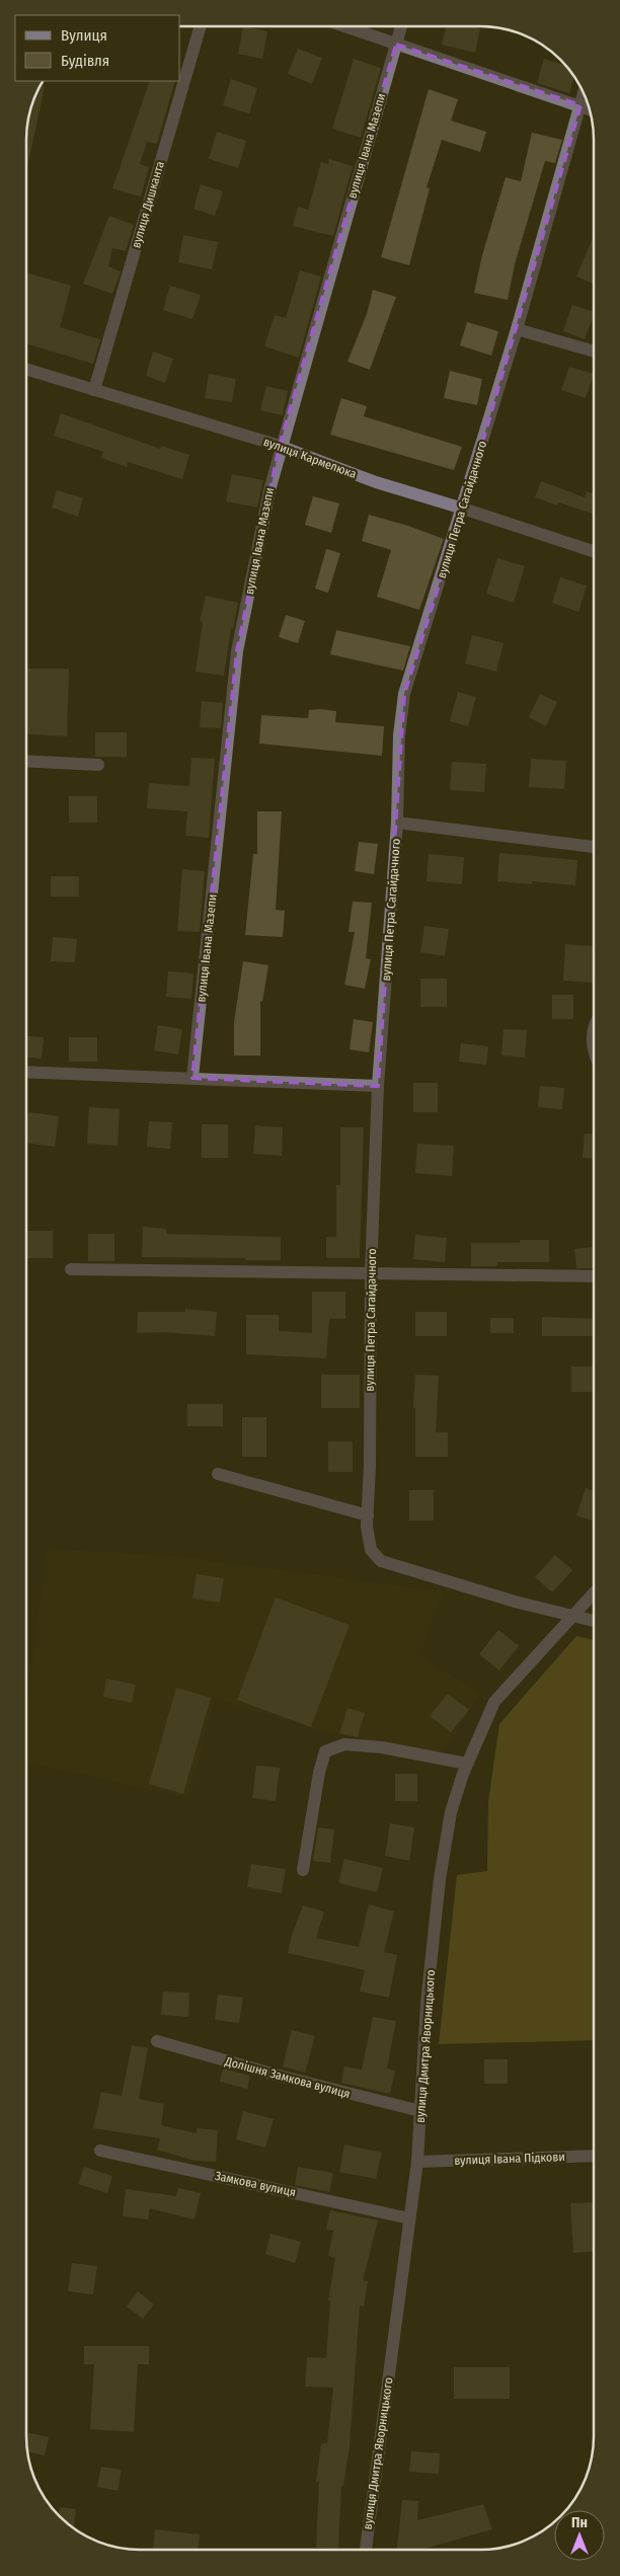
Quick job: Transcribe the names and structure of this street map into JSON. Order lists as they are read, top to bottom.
{
  "streets": {
    "street": [
      "вулиця Івана Мазепи",
      "вулиця Дишканта",
      "вулиця Кармелюка",
      "вулиця Петра Сагайдачного",
      "вулиця Дмитра Яворницького",
      "Долішня Замкова вулиця",
      "вулиця Івана Підкови",
      "Замкова вулиця"
    ]
  },
  "crossings": [
    ["вулиця Івана Мазепи", "вулиця Кармелюка"],
    ["вулиця Дишканта", "вулиця Кармелюка"],
    ["вулиця Кармелюка", "вулиця Петра Сагайдачного"],
    ["вулиця Петра Сагайдачного", "вулиця Дмитра Яворницького"],
    ["вулиця Дмитра Яворницького", "Долішня Замкова вулиця"],
    ["вулиця Дмитра Яворницького", "вулиця Івана Підкови"],
    ["вулиця Дмитра Яворницького", "Замкова вулиця"]
  ],
  "legend": ["Вулиця", "Будівля"],
  "north": "top"
}
